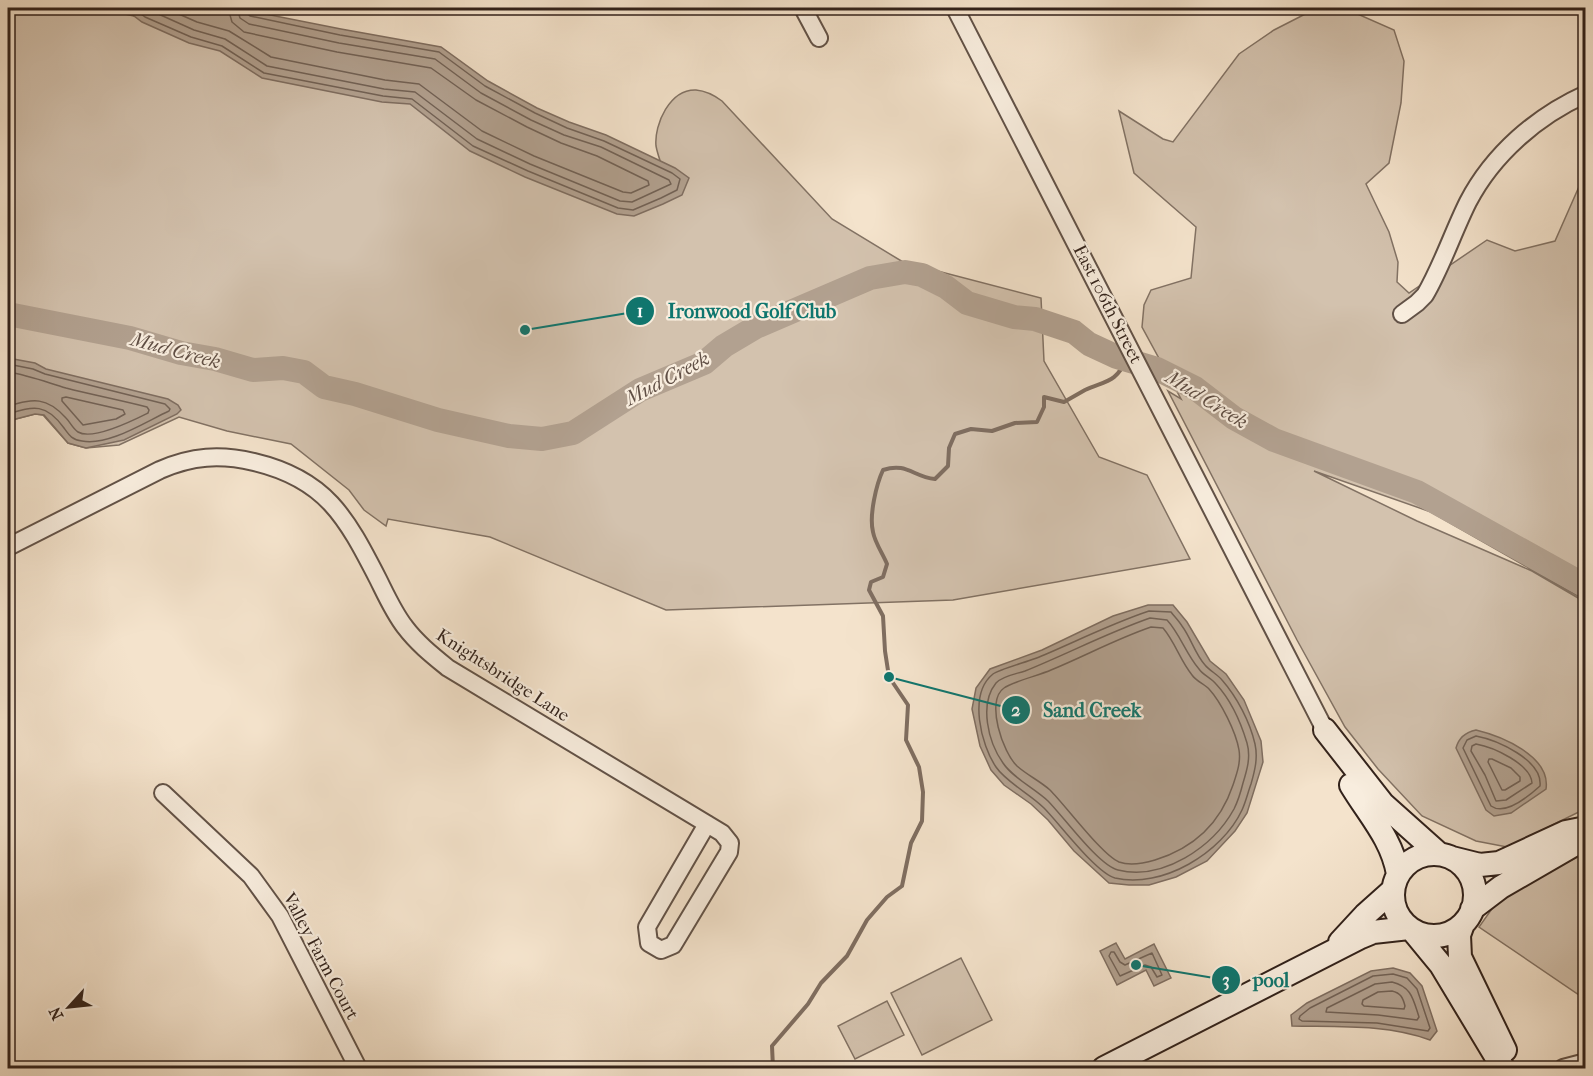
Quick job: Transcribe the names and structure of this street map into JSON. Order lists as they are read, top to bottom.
{
  "streets": {
    "main road": ["East 106th Street"],
    "street": ["Knightsbridge Lane", "Valley Farm Court"]
  },
  "water": ["Mud Creek"],
  "places": ["Ironwood Golf Club", "Sand Creek", "pool"],
  "north": "bottom left"
}
